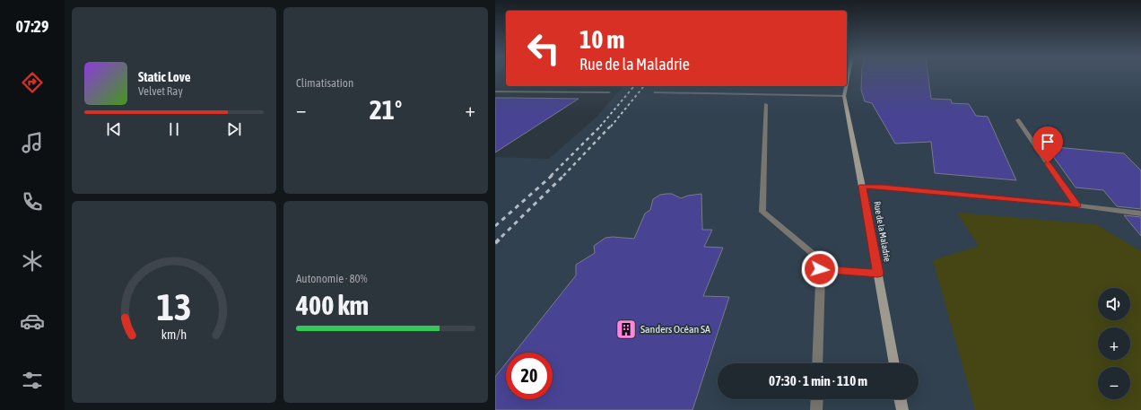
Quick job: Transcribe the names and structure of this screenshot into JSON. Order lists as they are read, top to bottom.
{
  "streets": {
    "street": ["Rue de la Maladrie"]
  },
  "places": {
    "building": ["Sanders Océan SA"]
  },
  "page": {
    "tabs": "07:29",
    "tile": [
      "Climatisation",
      ["Autonomie · 80%", "400 km"]
    ],
    "turn": ["10 m", "Rue de la Maladrie"],
    "song": ["Static Love", "Velvet Ray"],
    "heat": ["−", "21°", "+"],
    "map_buttons": ["+", "−"],
    "limit": "20",
    "trip": "07:30 · 1 min · 110 m",
    "gauge": ["13", "km/h"]
  }
}
